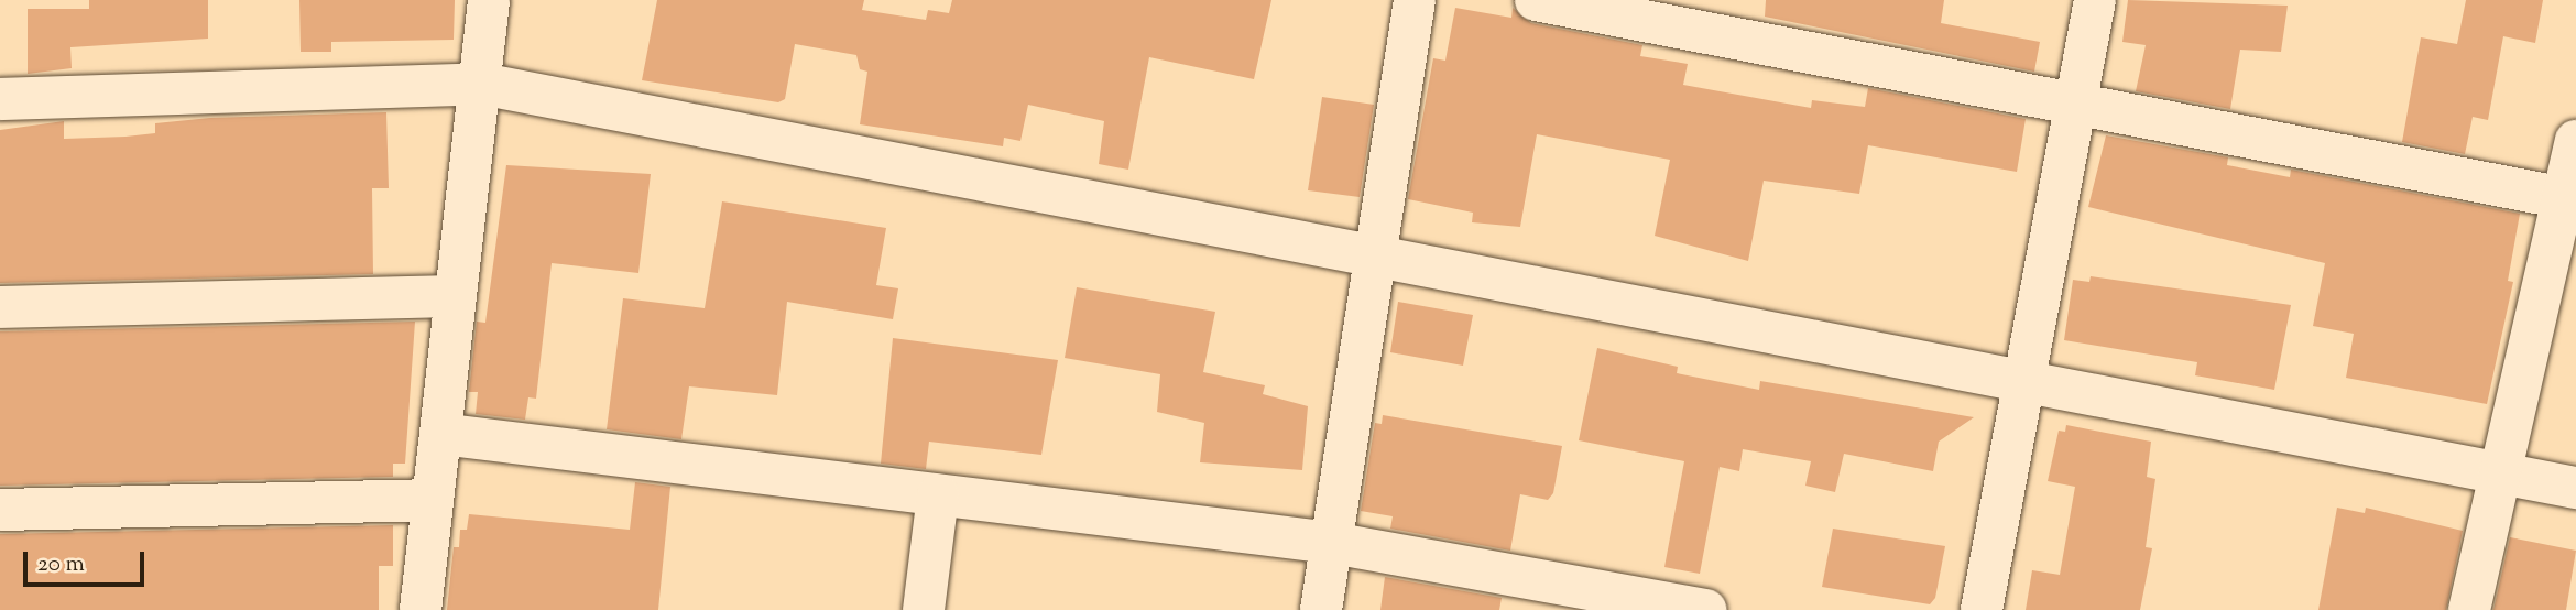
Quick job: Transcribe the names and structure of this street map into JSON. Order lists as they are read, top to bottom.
{
  "scale_bar": "20 m"
}
